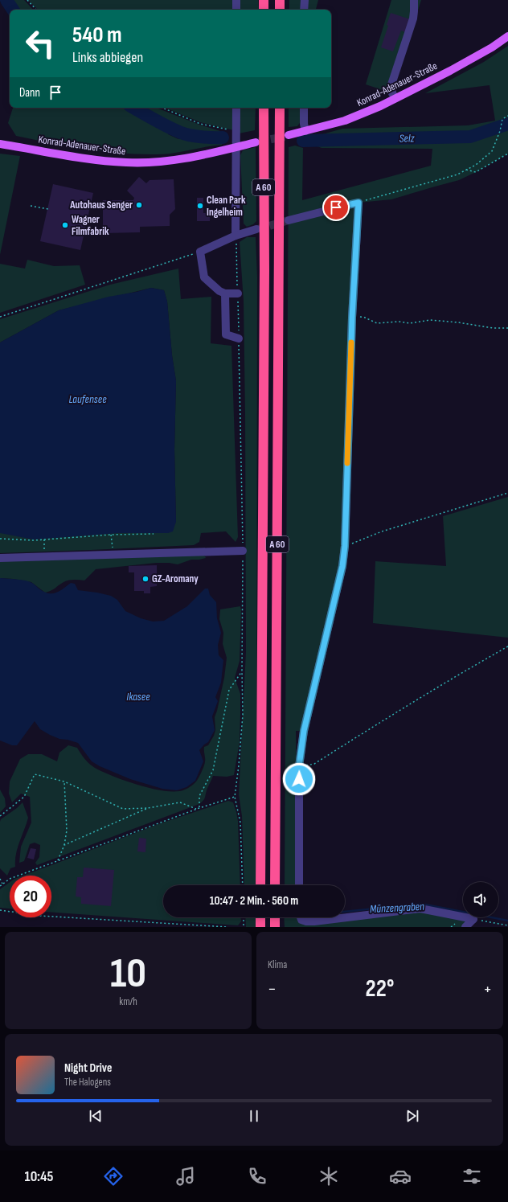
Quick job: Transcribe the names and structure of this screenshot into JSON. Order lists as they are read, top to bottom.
{
  "streets": {
    "highway": ["A 60"],
    "main road": ["Konrad-Adenauer-Straße"]
  },
  "water": [
    "Selz",
    "Laufensee",
    "Ikasee",
    "Münzengraben"
  ],
  "places": [
    "Autohaus Senger",
    "Clean Park Ingelheim",
    "Wagner Filmfabrik",
    "GZ-Aromany"
  ],
  "page": {
    "turn": ["540 m", "Links abbiegen"],
    "then": "Dann",
    "limit": "20",
    "trip": "10:47 · 2 Min. · 560 m",
    "tile": [
      ["10", "km/h"],
      "Klima"
    ],
    "heat": ["−", "22°", "+"],
    "song": ["Night Drive", "The Halogens"],
    "tabs": "10:45"
  }
}
